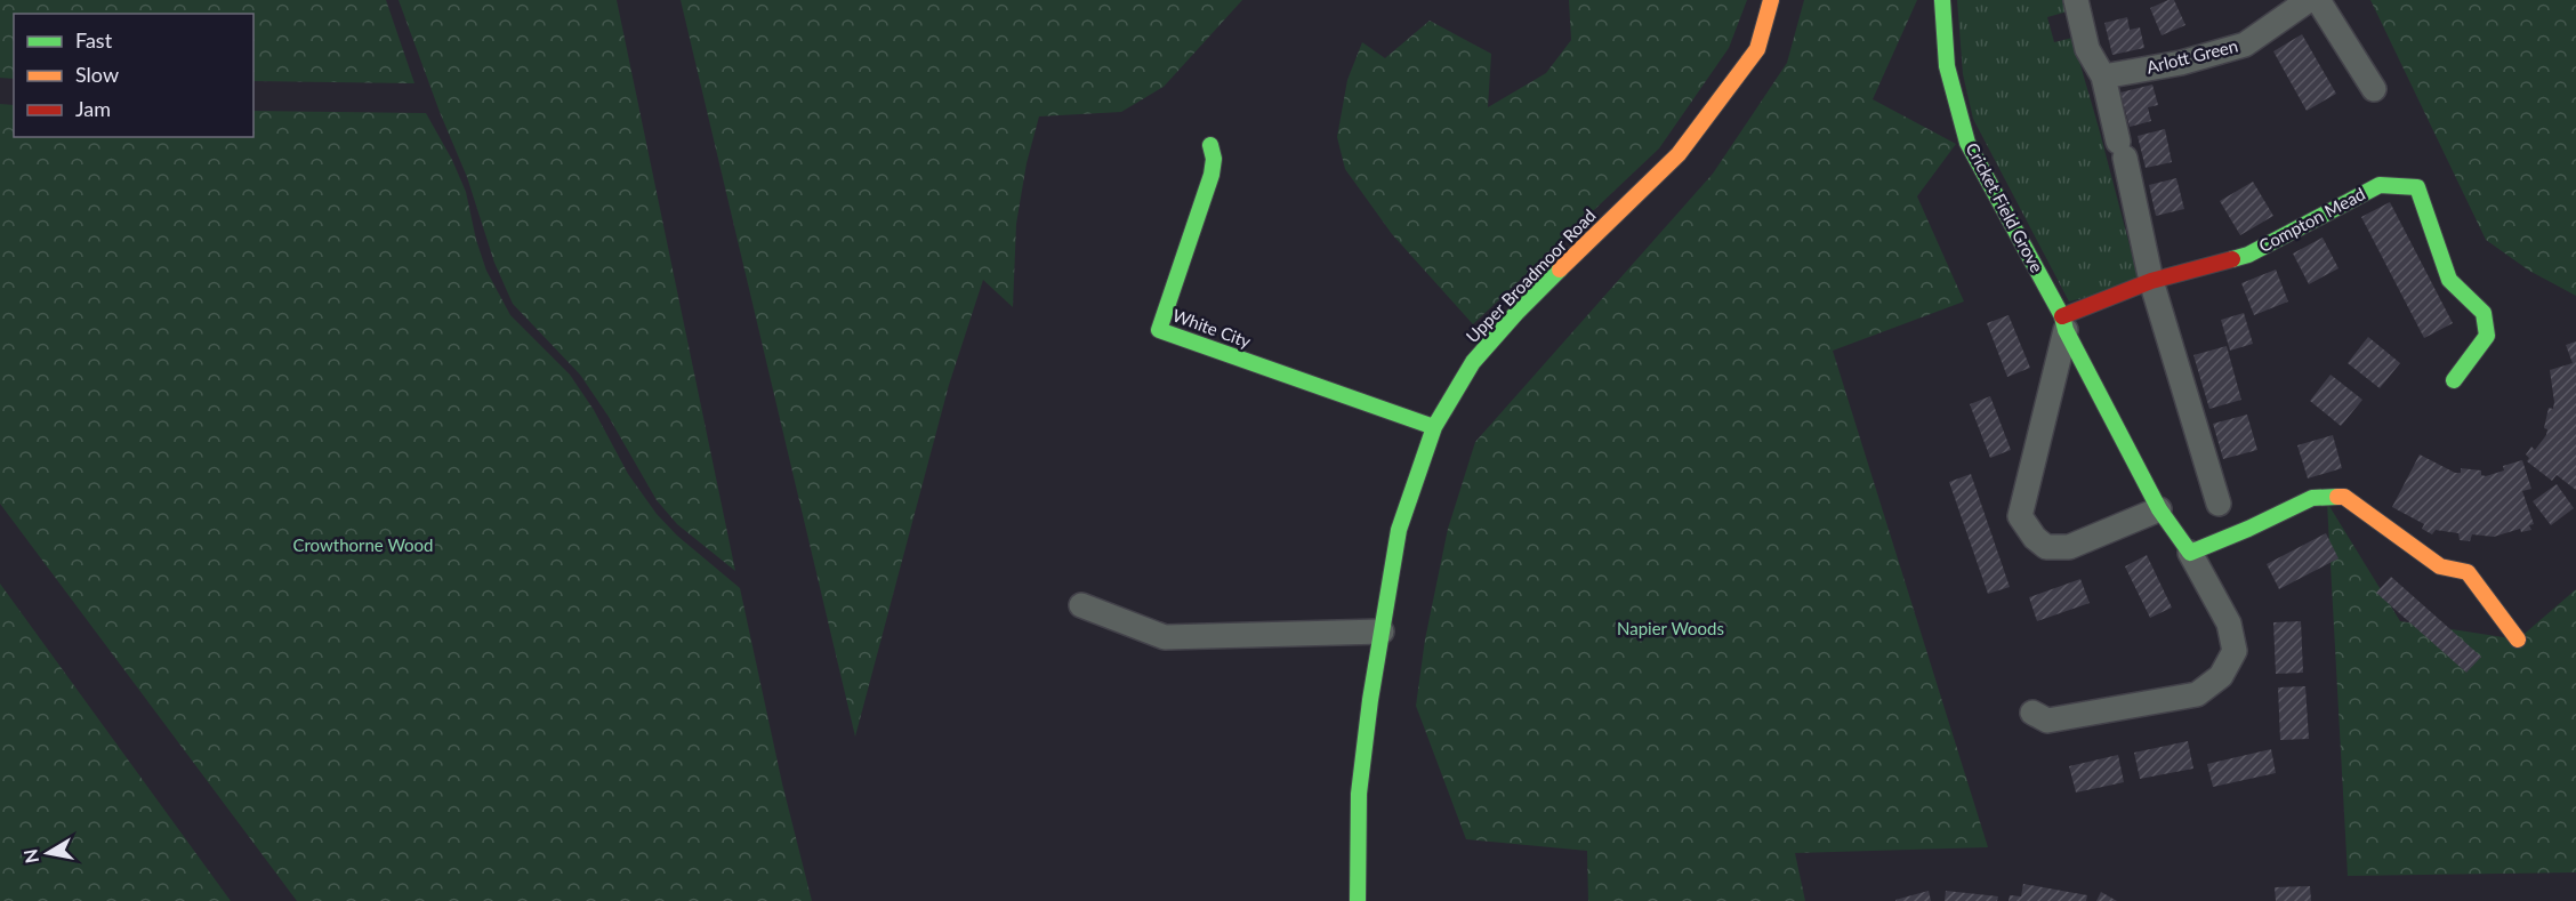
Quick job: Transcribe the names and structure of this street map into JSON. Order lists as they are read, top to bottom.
{
  "streets": {
    "street": [
      "Arlott Green",
      "Cricket Field Grove",
      "Compton Mead",
      "Upper Broadmoor Road",
      "White City"
    ]
  },
  "crossings": [
    ["Cricket Field Grove", "Compton Mead"],
    ["Upper Broadmoor Road", "White City"]
  ],
  "parks": ["Crowthorne Wood", "Napier Woods"],
  "legend": ["Fast", "Slow", "Jam"],
  "north": "left"
}
